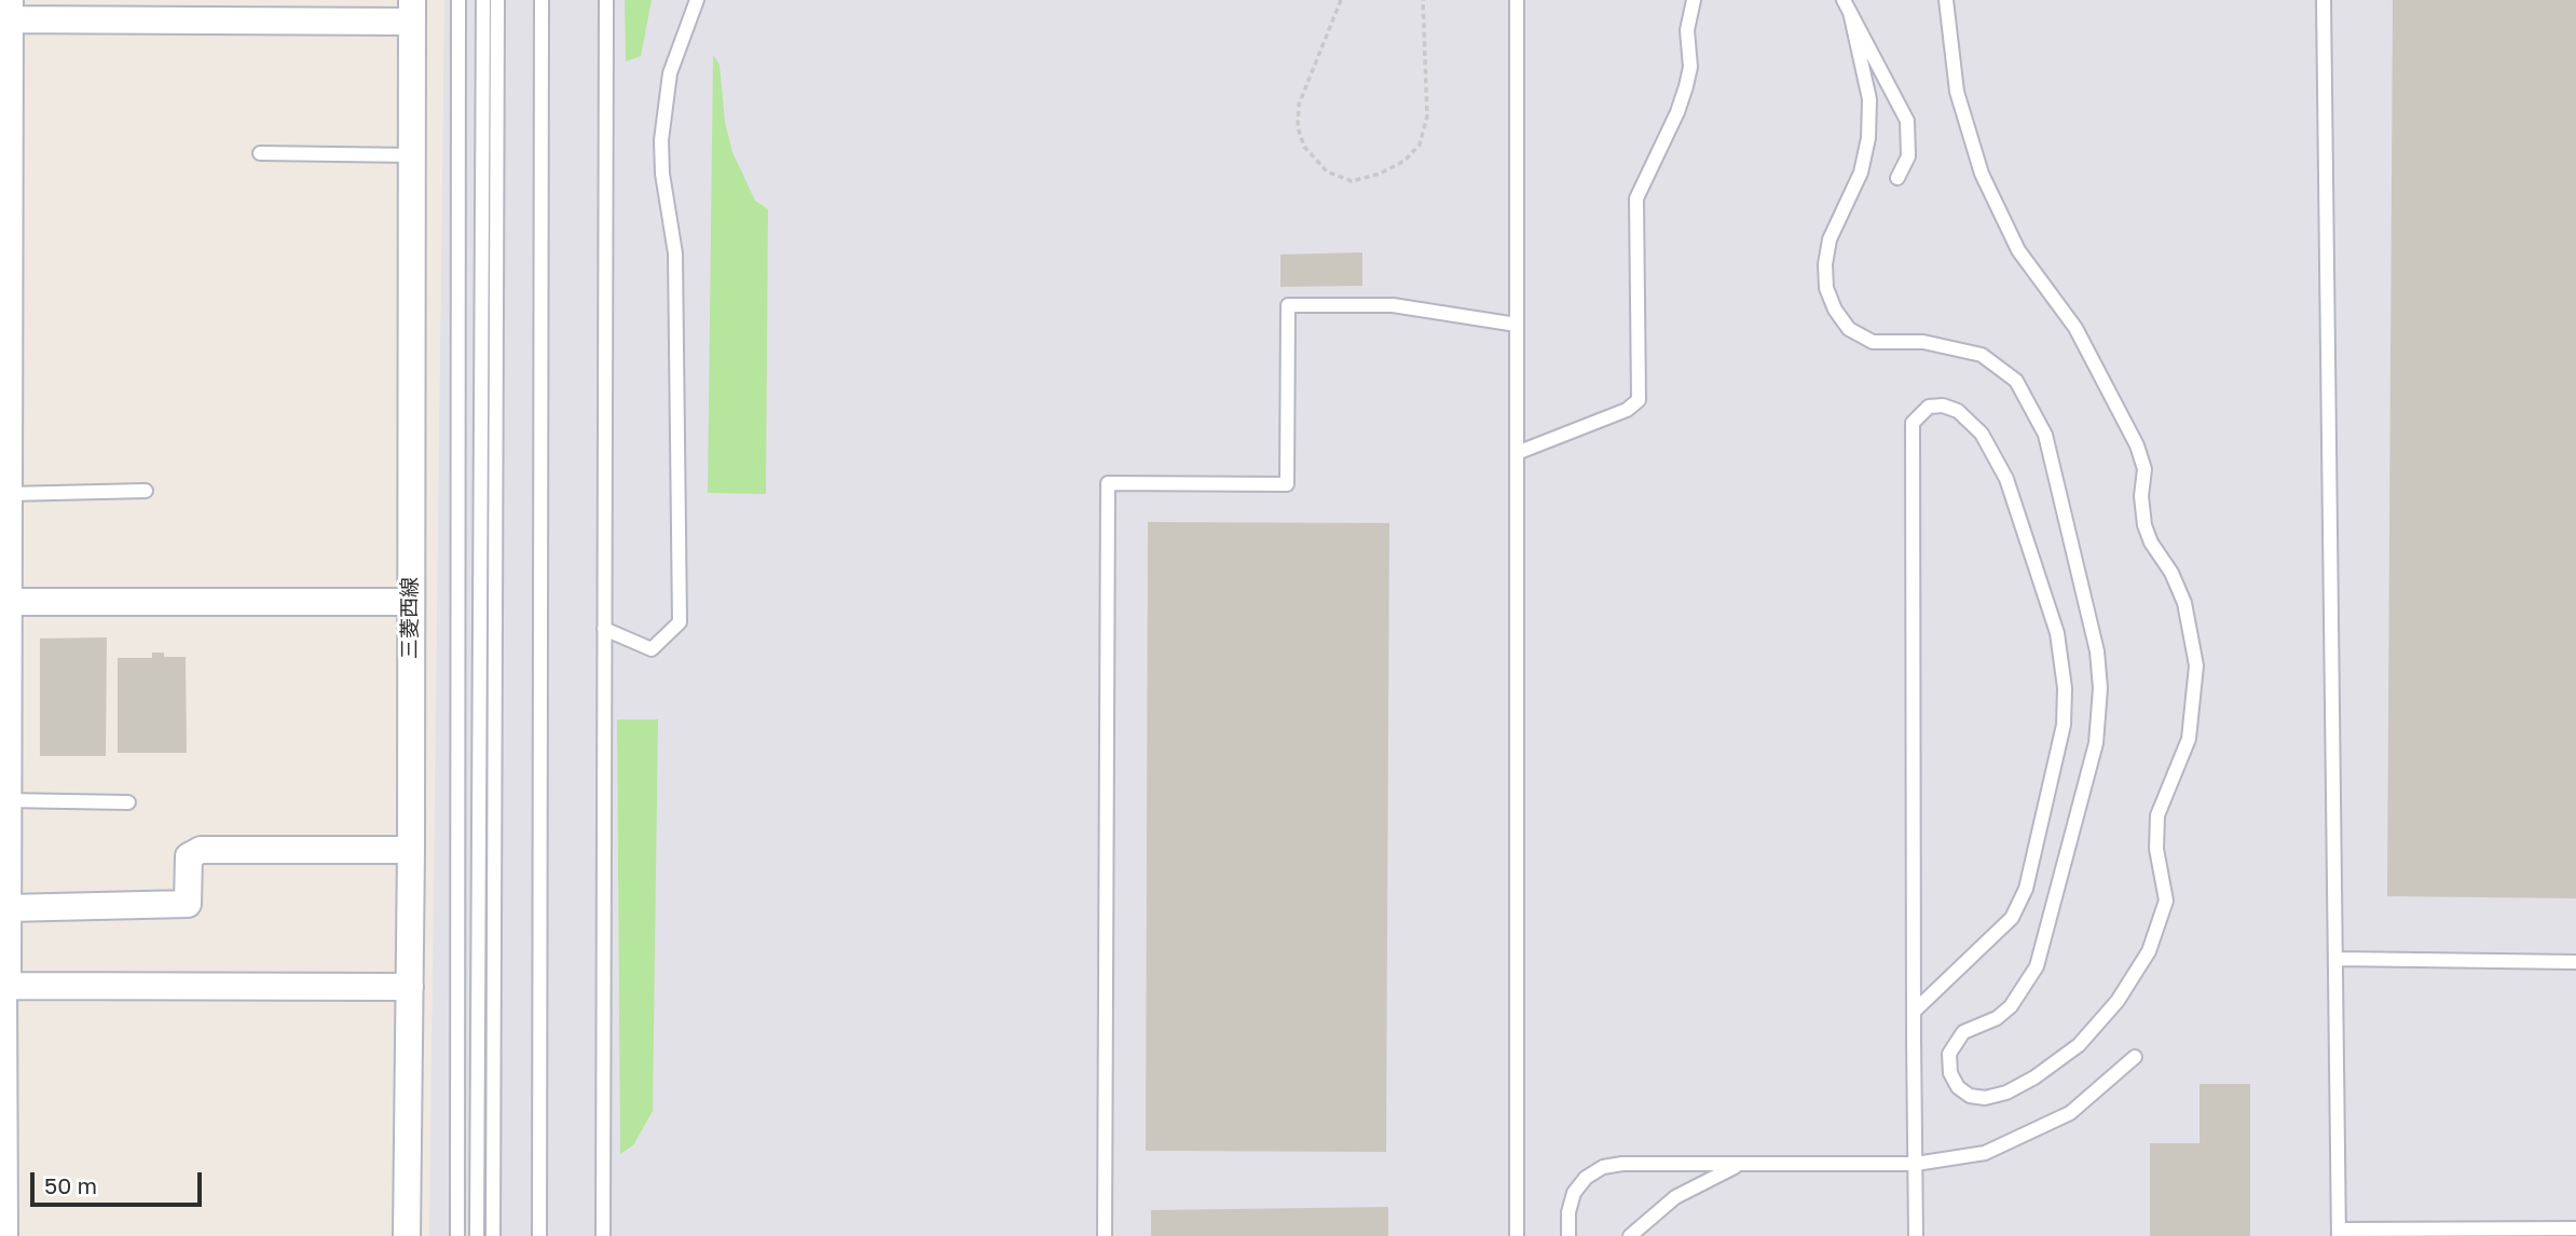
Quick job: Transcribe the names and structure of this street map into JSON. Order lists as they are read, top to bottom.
{
  "streets": {
    "street": ["三菱西線"]
  },
  "scale_bar": "50 m"
}
